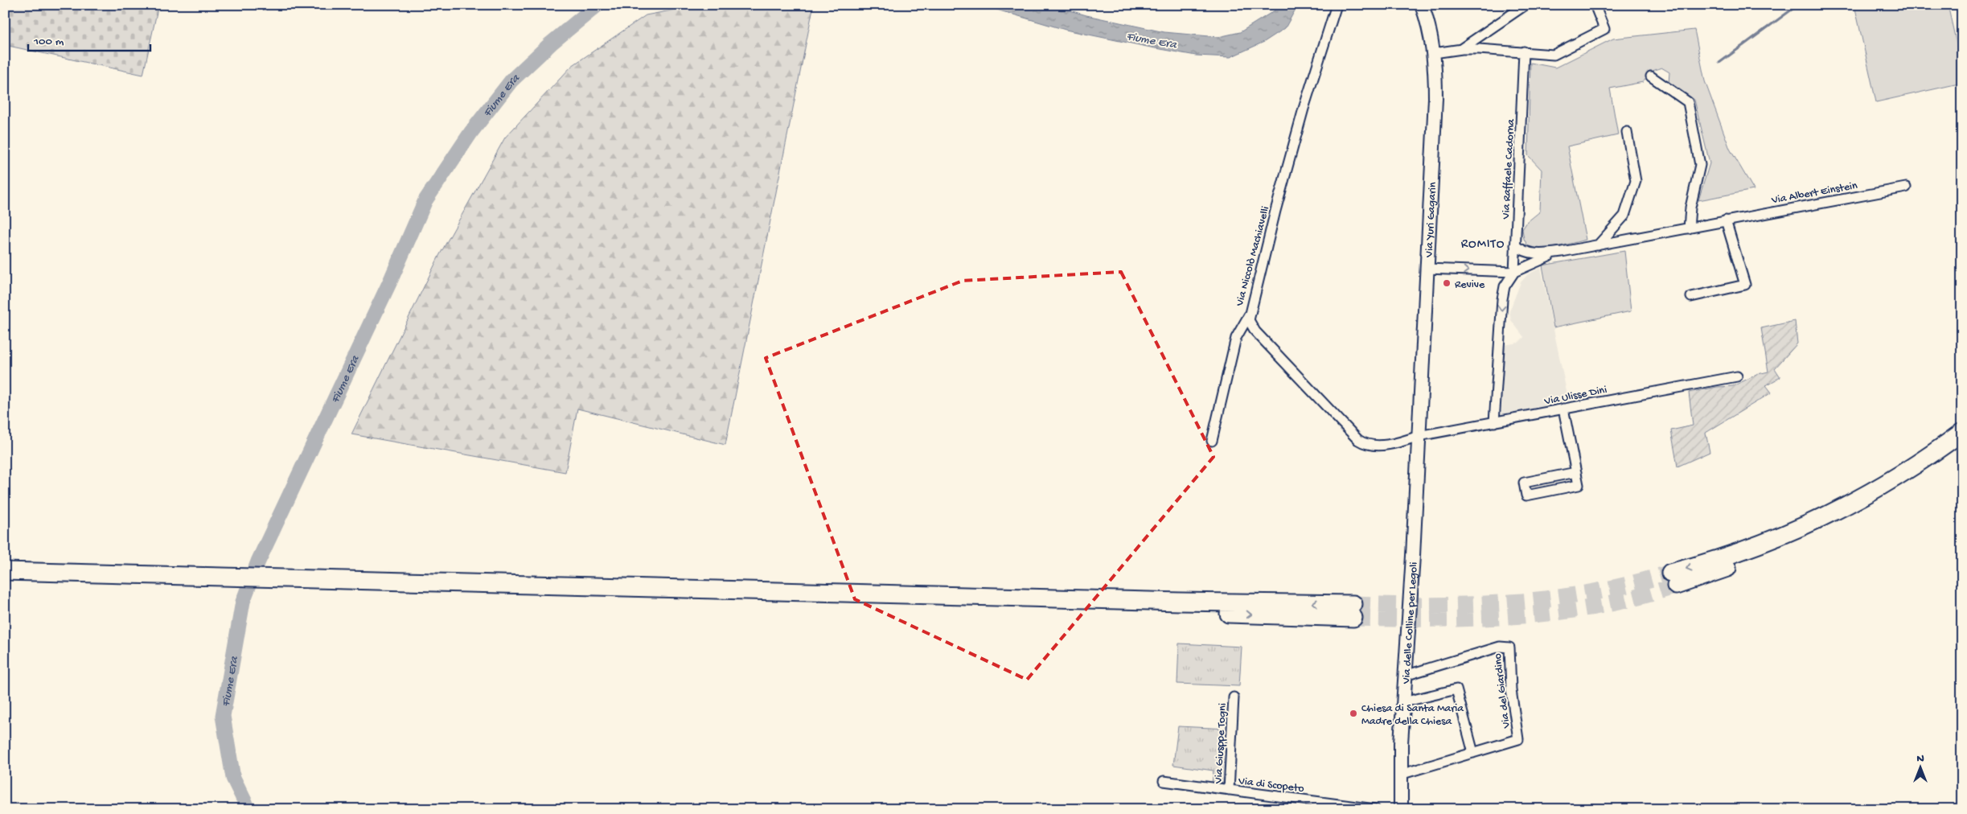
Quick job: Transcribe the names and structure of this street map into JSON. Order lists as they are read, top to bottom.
{
  "streets": {
    "street": [
      "Via Raffaele Cadorna",
      "Via Albert Einstein",
      "Via Yuri Gagarin",
      "Via Niccolò Machiavelli",
      "Via Ulisse Dini",
      "Via delle Colline per Legoli",
      "Via del Giardino",
      "Via Giusppe Togni",
      "Via di Scopeto"
    ]
  },
  "crossings": [
    ["Via Raffaele Cadorna", "Via Albert Einstein"],
    ["Via Raffaele Cadorna", "Via Ulisse Dini"],
    ["Via Yuri Gagarin", "Via Niccolò Machiavelli"],
    ["Via Yuri Gagarin", "Via Ulisse Dini"],
    ["Via Yuri Gagarin", "Via delle Colline per Legoli"],
    ["Via Niccolò Machiavelli", "Via Ulisse Dini"],
    ["Via Niccolò Machiavelli", "Via delle Colline per Legoli"],
    ["Via Ulisse Dini", "Via delle Colline per Legoli"],
    ["Via delle Colline per Legoli", "Via del Giardino"],
    ["Via Giusppe Togni", "Via di Scopeto"]
  ],
  "one_way": ["Via Raffaele Cadorna"],
  "districts": ["ROMITO"],
  "water": ["Fiume Era"],
  "places": ["Revive", "Chiesa di Santa Maria Madre della Chiesa"],
  "scale_bar": "100 m",
  "north": "top"
}
